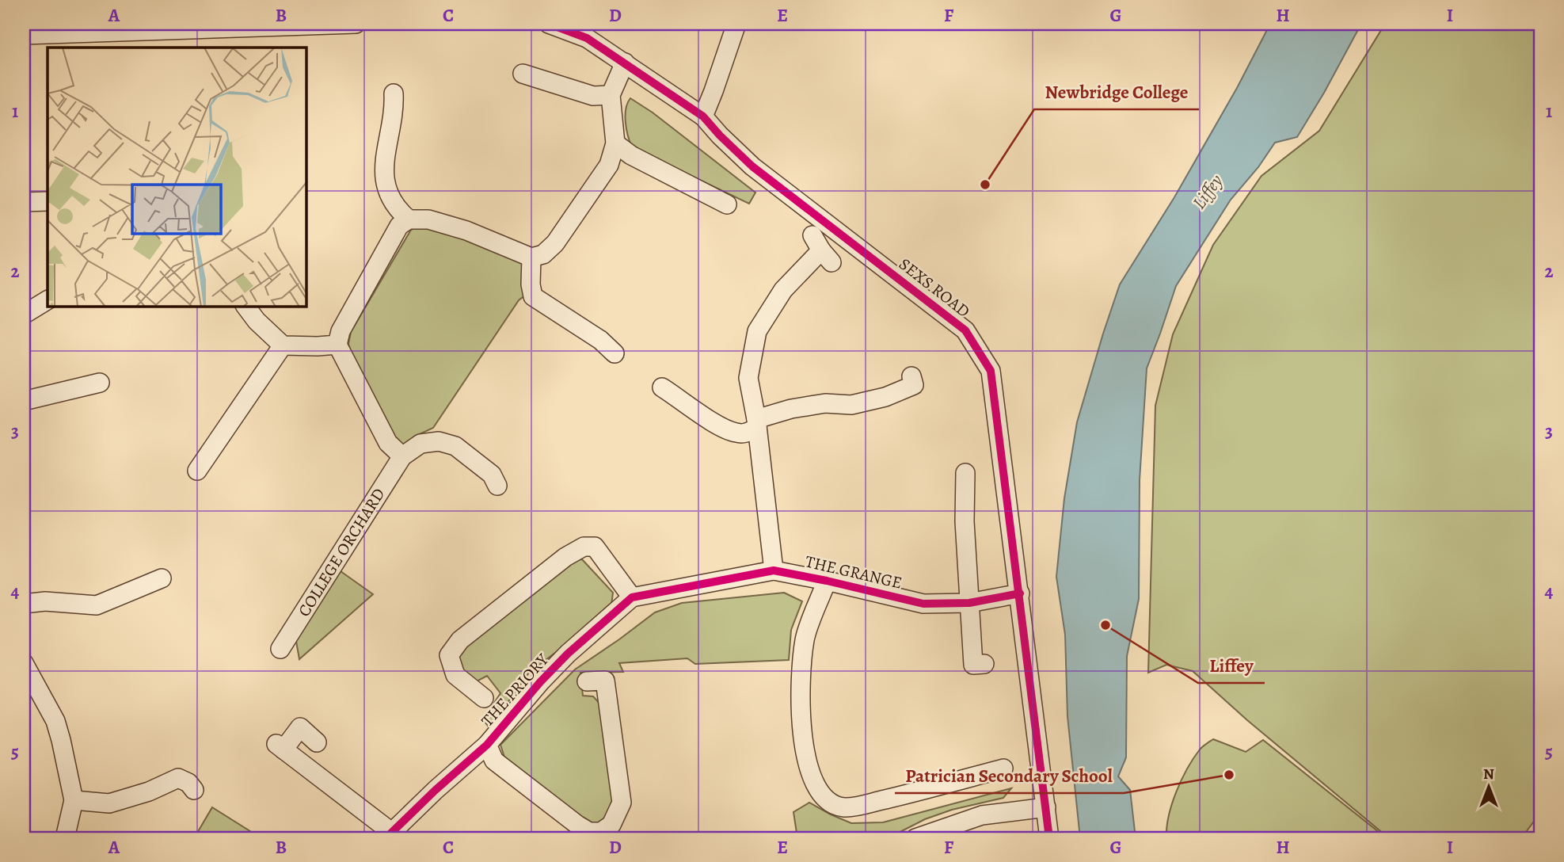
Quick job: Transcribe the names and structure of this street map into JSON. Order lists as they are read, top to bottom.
{
  "streets": {
    "street": [
      "SEXS ROAD",
      "COLLEGE ORCHARD",
      "THE GRANGE",
      "THE PRIORY"
    ]
  },
  "crossings": [
    ["SEXS ROAD", "THE GRANGE"],
    ["THE GRANGE", "THE PRIORY"]
  ],
  "water": ["Liffey"],
  "places": ["Newbridge College", "Liffey", "Patrician Secondary School"],
  "north": "top",
  "grid": {
    "columns": [
      "A",
      "B",
      "C",
      "D",
      "E",
      "F",
      "G",
      "H",
      "I"
    ],
    "rows": [
      "1",
      "2",
      "3",
      "4",
      "5"
    ]
  }
}
